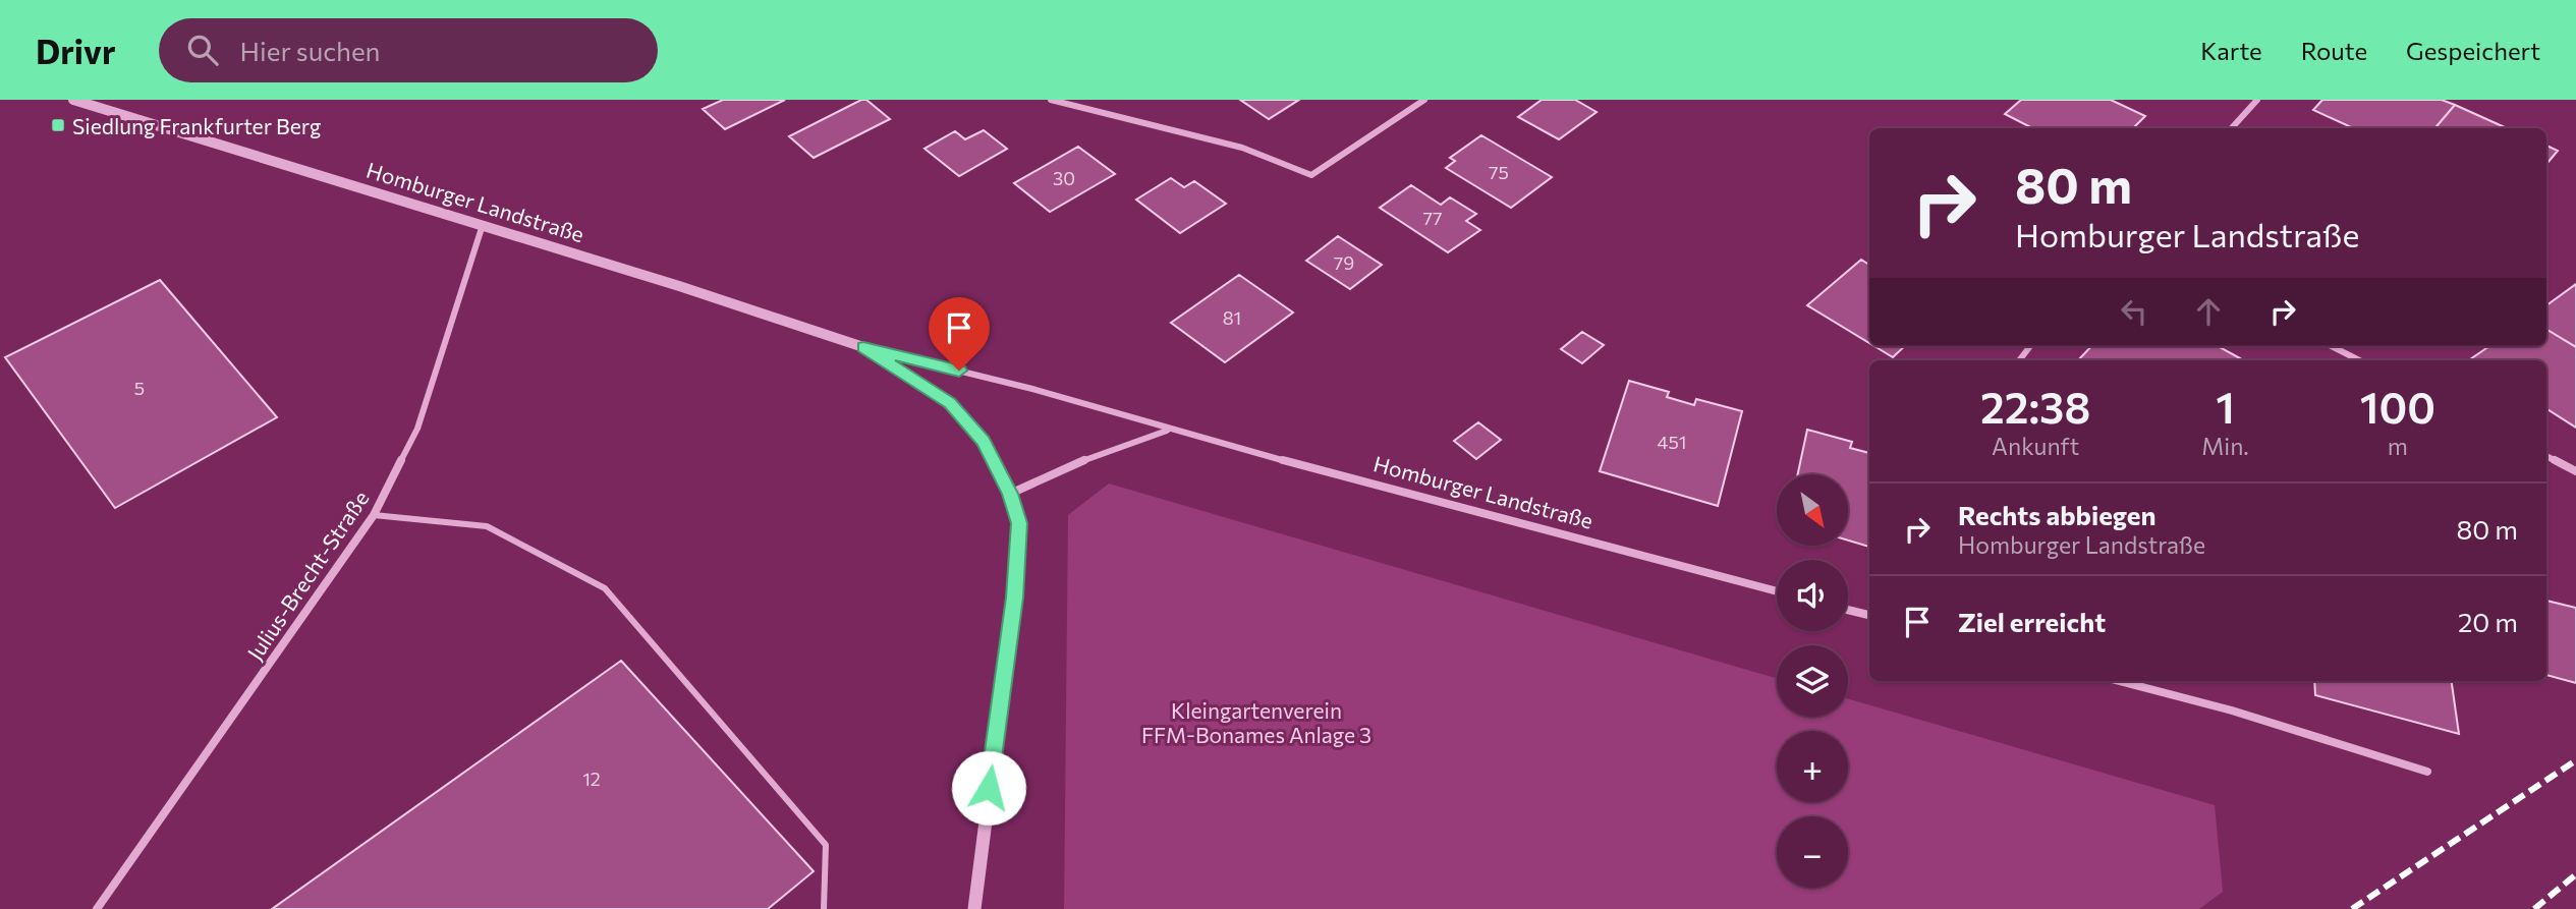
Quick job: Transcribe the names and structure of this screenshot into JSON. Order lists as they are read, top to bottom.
{
  "streets": {
    "street": ["Homburger Landstraße", "Julius-Brecht-Straße"]
  },
  "crossings": [
    ["Homburger Landstraße", "Julius-Brecht-Straße"]
  ],
  "parks": ["Kleingartenverein FFM-Bonames Anlage 3"],
  "places": {
    "transit": ["Siedlung Frankfurter Berg"]
  },
  "house_numbers": [
    "75",
    "30",
    "77",
    "79",
    "81",
    "5",
    "451",
    "12"
  ],
  "north": "bottom right",
  "page": {
    "header": "Drivr",
    "search": "Hier suchen",
    "nav": ["Karte", "Route", "Gespeichert"],
    "turn": ["80 m", "Homburger Landstraße"],
    "eta": [
      "22:38",
      "Ankunft",
      "1",
      "Min.",
      "100",
      "m"
    ],
    "map_buttons": ["+", "−"],
    "list": [
      {
        "name": "Rechts abbiegen",
        "note": "Homburger Landstraße",
        "value": "80 m"
      },
      {
        "name": "Ziel erreicht",
        "value": "20 m"
      }
    ]
  }
}
